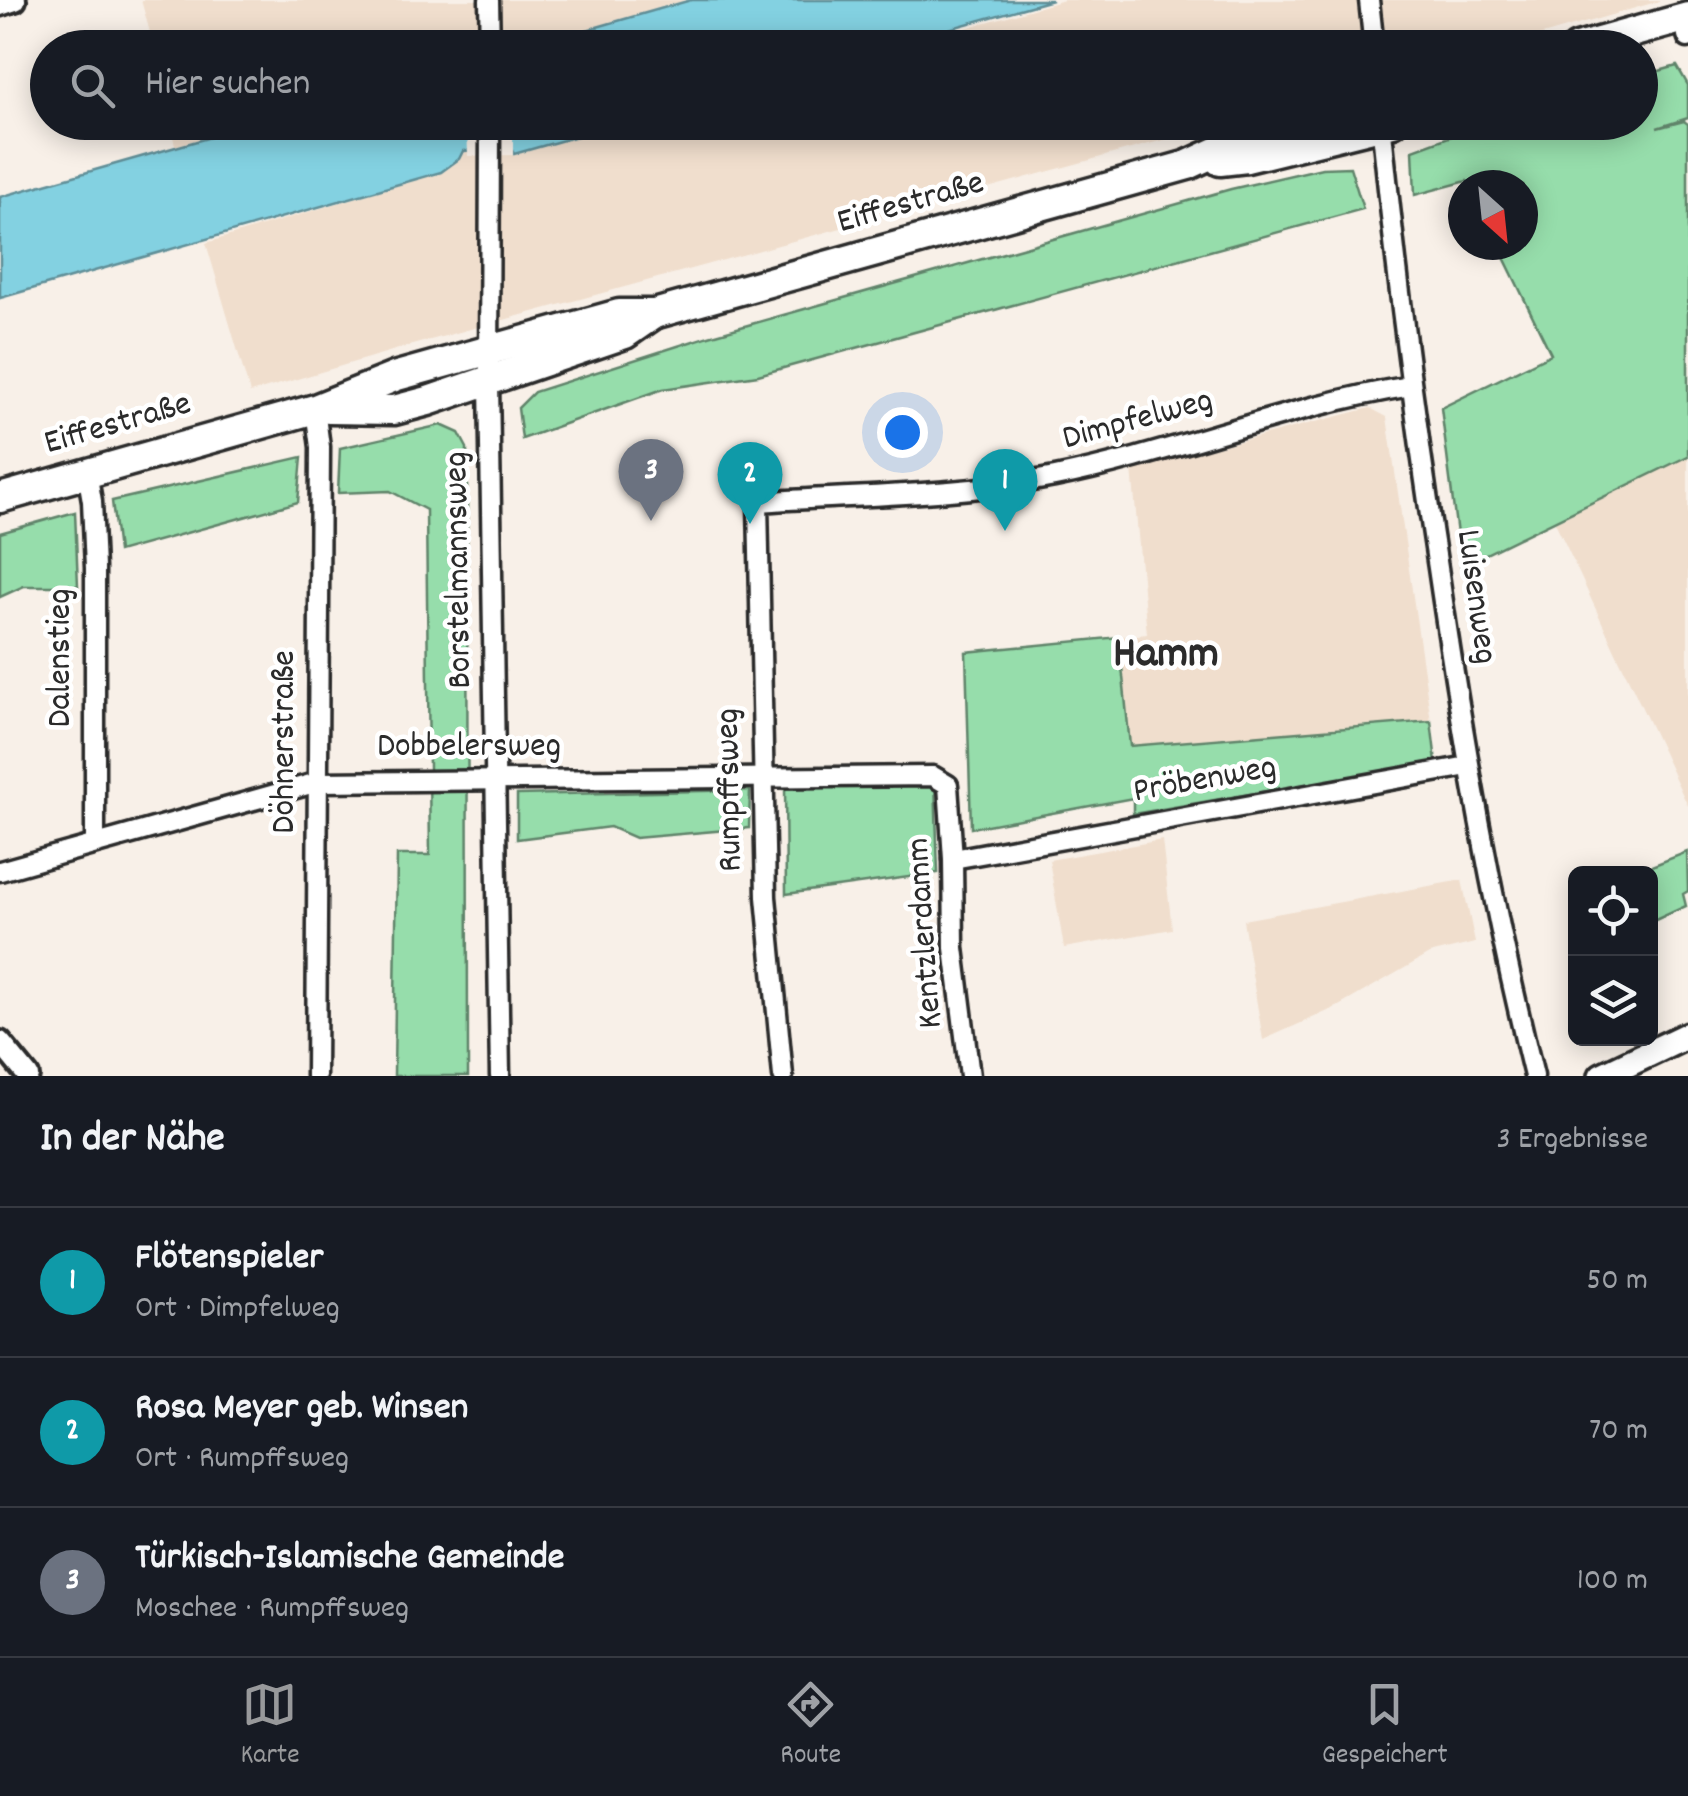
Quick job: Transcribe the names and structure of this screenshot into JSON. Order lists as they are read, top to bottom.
{
  "streets": {
    "main road": ["Eiffestraße"],
    "street": [
      "Dimpfelweg",
      "Borstelmannsweg",
      "Luisenweg",
      "Dalenstieg",
      "Döhnerstraße",
      "Dobbelersweg",
      "Pröbenweg",
      "Rumpffsweg",
      "Kentzlerdamm"
    ]
  },
  "crossings": [
    ["Eiffestraße", "Borstelmannsweg"],
    ["Eiffestraße", "Dalenstieg"],
    ["Eiffestraße", "Döhnerstraße"],
    ["Dimpfelweg", "Luisenweg"],
    ["Dimpfelweg", "Rumpffsweg"],
    ["Borstelmannsweg", "Dobbelersweg"],
    ["Luisenweg", "Pröbenweg"],
    ["Dalenstieg", "Dobbelersweg"],
    ["Döhnerstraße", "Dobbelersweg"],
    ["Dobbelersweg", "Rumpffsweg"],
    ["Dobbelersweg", "Kentzlerdamm"],
    ["Pröbenweg", "Kentzlerdamm"]
  ],
  "districts": ["Hamm"],
  "north": "bottom right",
  "page": {
    "search": "Hier suchen",
    "pins": ["3", "2", "1"],
    "heading": ["In der Nähe", "3 Ergebnisse"],
    "list": [
      {
        "mark": "1",
        "name": "Flötenspieler",
        "note": "Ort · Dimpfelweg",
        "value": "50 m"
      },
      {
        "mark": "2",
        "name": "Rosa Meyer geb. Winsen",
        "note": "Ort · Rumpffsweg",
        "value": "70 m"
      },
      {
        "mark": "3",
        "name": "Türkisch-Islamische Gemeinde",
        "note": "Moschee · Rumpffsweg",
        "value": "100 m"
      }
    ],
    "nav": ["Karte", "Route", "Gespeichert"]
  }
}
